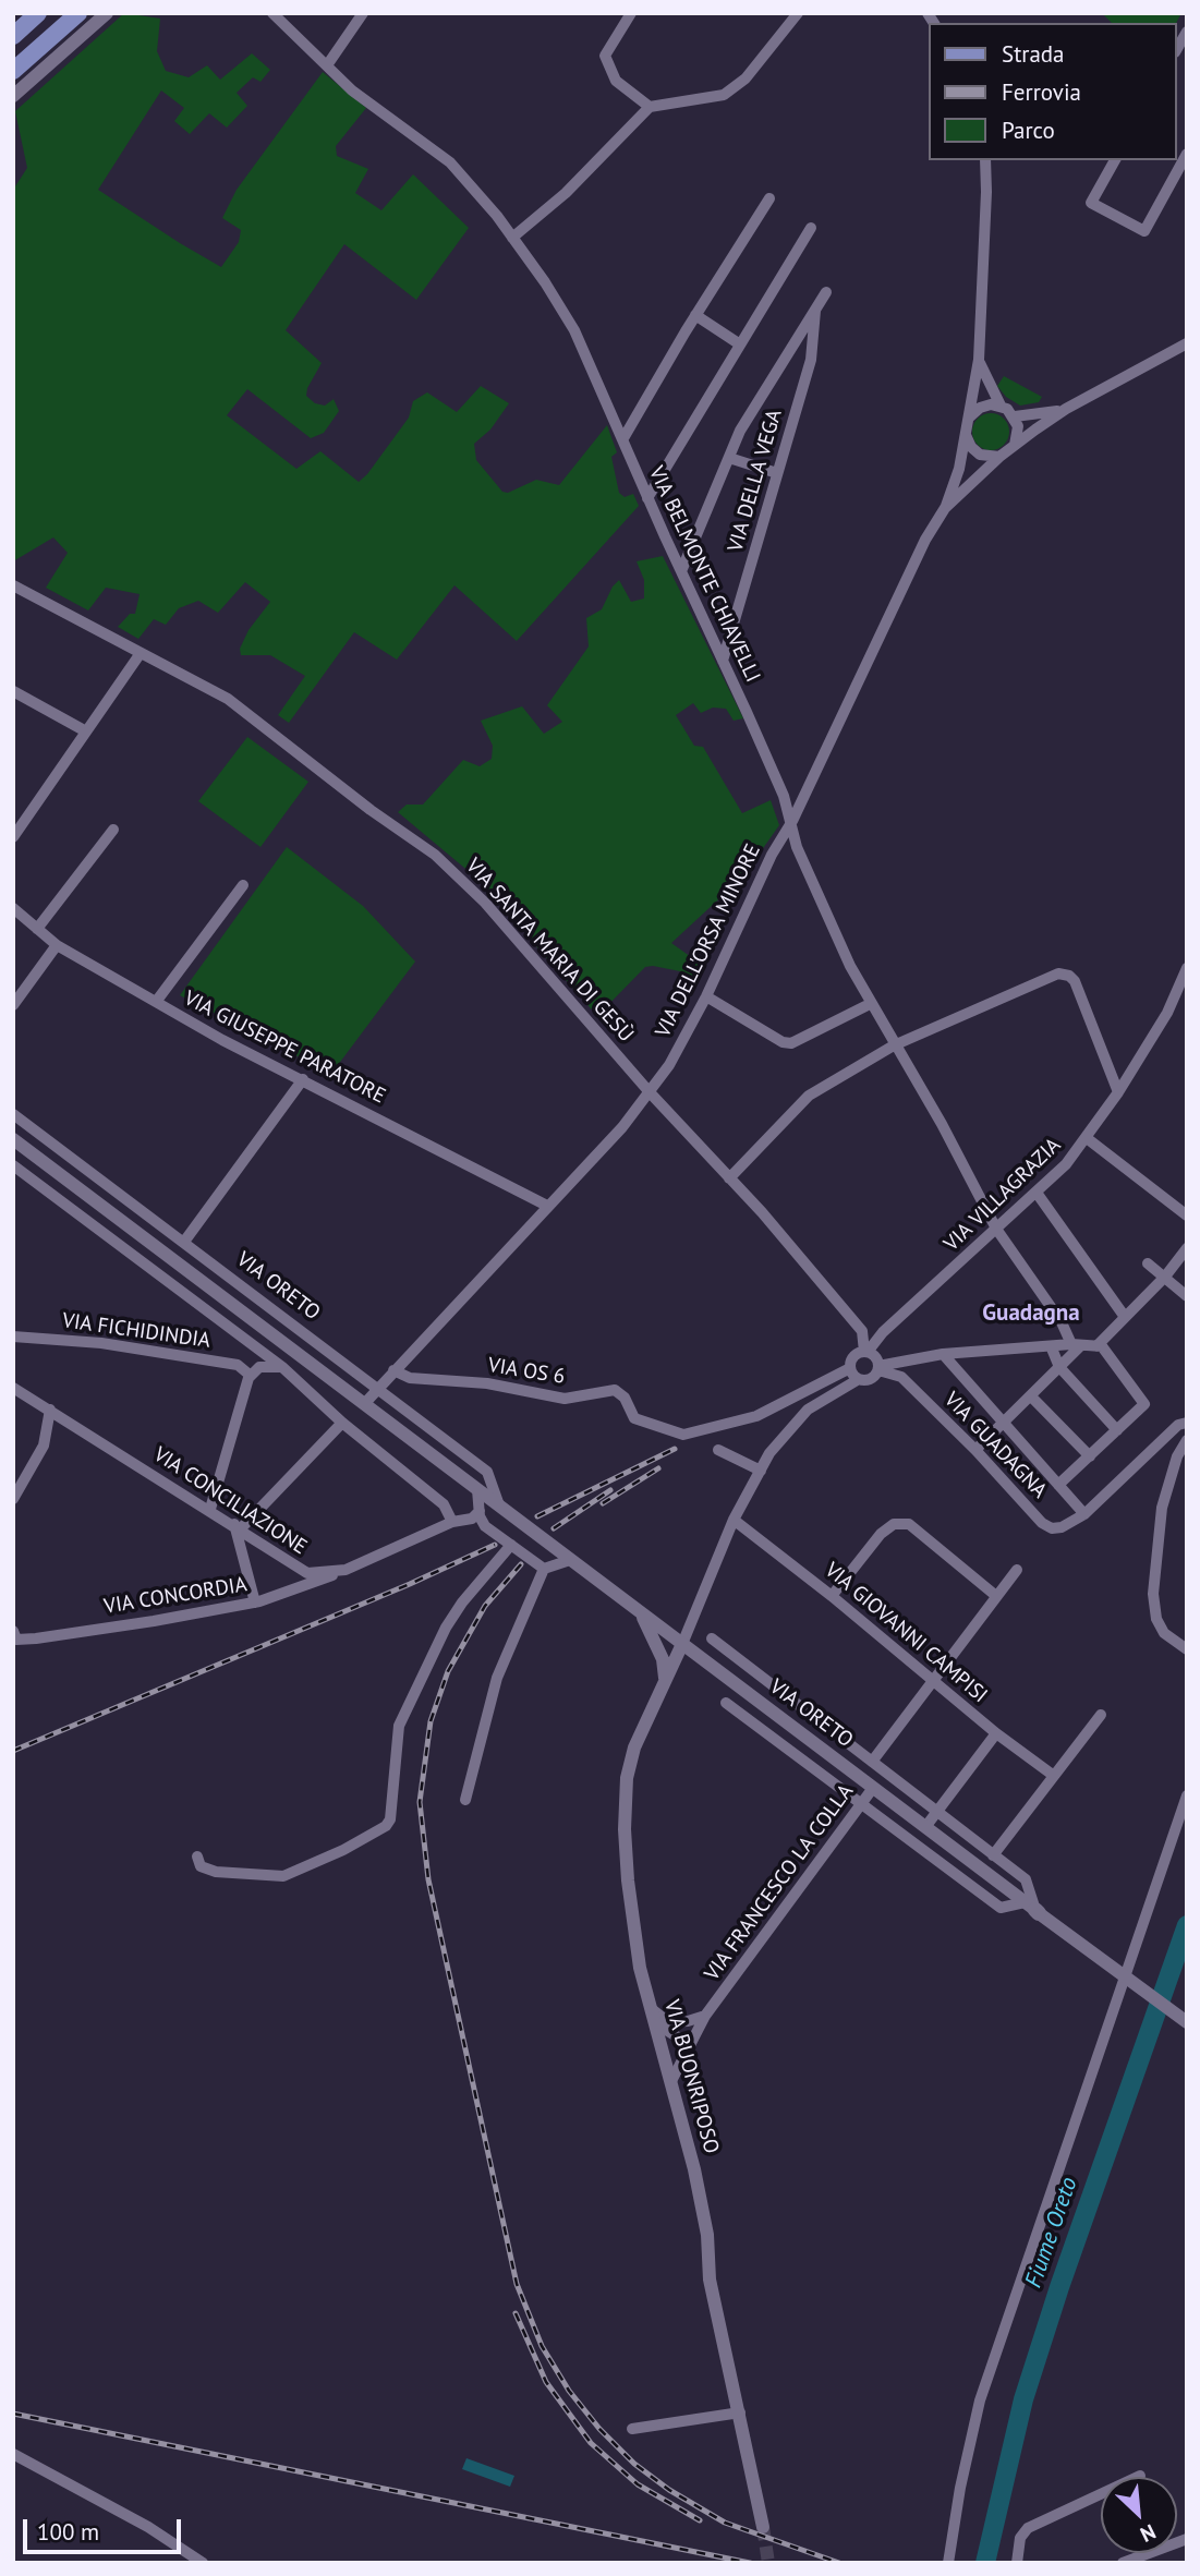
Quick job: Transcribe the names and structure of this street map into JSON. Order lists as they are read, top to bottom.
{
  "streets": {
    "street": [
      "VIA DELLA VEGA",
      "VIA BELMONTE CHIAVELLI",
      "VIA DELL'ORSA MINORE",
      "VIA SANTA MARIA DI GESÙ",
      "VIA GIUSEPPE PARATORE",
      "VIA VILLAGRAZIA",
      "VIA ORETO",
      "VIA FICHIDINDIA",
      "VIA OS 6",
      "VIA GUADAGNA",
      "VIA CONCILIAZIONE",
      "VIA CONCORDIA",
      "VIA GIOVANNI CAMPISI",
      "VIA FRANCESCO LA COLLA",
      "VIA BUONRIPOSO"
    ]
  },
  "crossings": [
    ["VIA DELLA VEGA", "VIA BELMONTE CHIAVELLI"],
    ["VIA BELMONTE CHIAVELLI", "VIA DELL'ORSA MINORE"],
    ["VIA BELMONTE CHIAVELLI", "VIA VILLAGRAZIA"],
    ["VIA DELL'ORSA MINORE", "VIA SANTA MARIA DI GESÙ"],
    ["VIA DELL'ORSA MINORE", "VIA GIUSEPPE PARATORE"],
    ["VIA DELL'ORSA MINORE", "VIA ORETO"],
    ["VIA DELL'ORSA MINORE", "VIA OS 6"],
    ["VIA SANTA MARIA DI GESÙ", "VIA VILLAGRAZIA"],
    ["VIA SANTA MARIA DI GESÙ", "VIA OS 6"],
    ["VIA SANTA MARIA DI GESÙ", "VIA GUADAGNA"],
    ["VIA VILLAGRAZIA", "VIA OS 6"],
    ["VIA VILLAGRAZIA", "VIA GUADAGNA"],
    ["VIA ORETO", "VIA FRANCESCO LA COLLA"],
    ["VIA ORETO", "VIA BUONRIPOSO"],
    ["VIA OS 6", "VIA GUADAGNA"],
    ["VIA CONCILIAZIONE", "VIA CONCORDIA"],
    ["VIA FRANCESCO LA COLLA", "VIA BUONRIPOSO"]
  ],
  "districts": ["Guadagna"],
  "water": ["Fiume Oreto"],
  "legend": ["Strada", "Ferrovia", "Parco"],
  "scale_bar": "100 m",
  "north": "bottom right"
}
